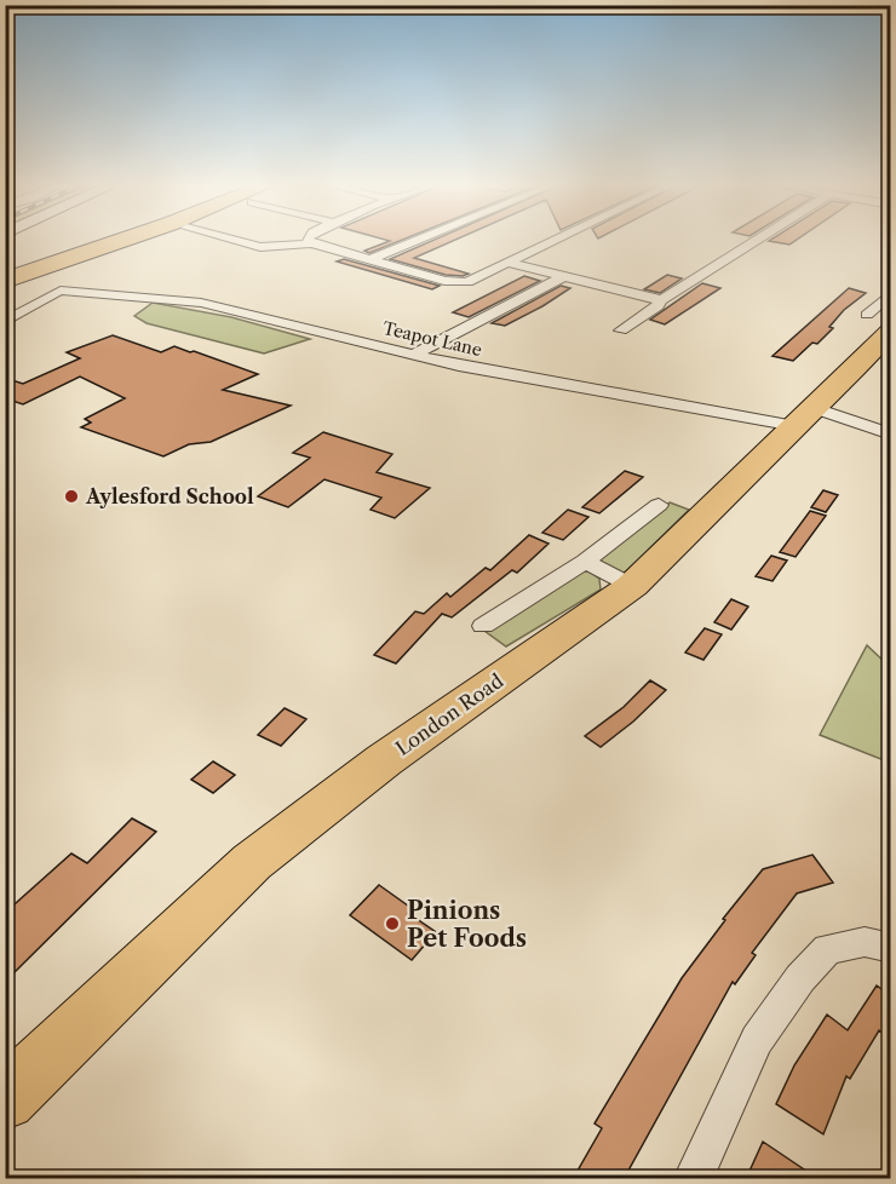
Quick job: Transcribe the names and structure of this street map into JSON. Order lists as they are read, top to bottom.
{
  "streets": {
    "main road": ["London Road"],
    "street": ["Teapot Lane"]
  },
  "crossings": [
    ["Teapot Lane", "London Road"]
  ],
  "places": ["Aylesford School", "Pinions Pet Foods"]
}
